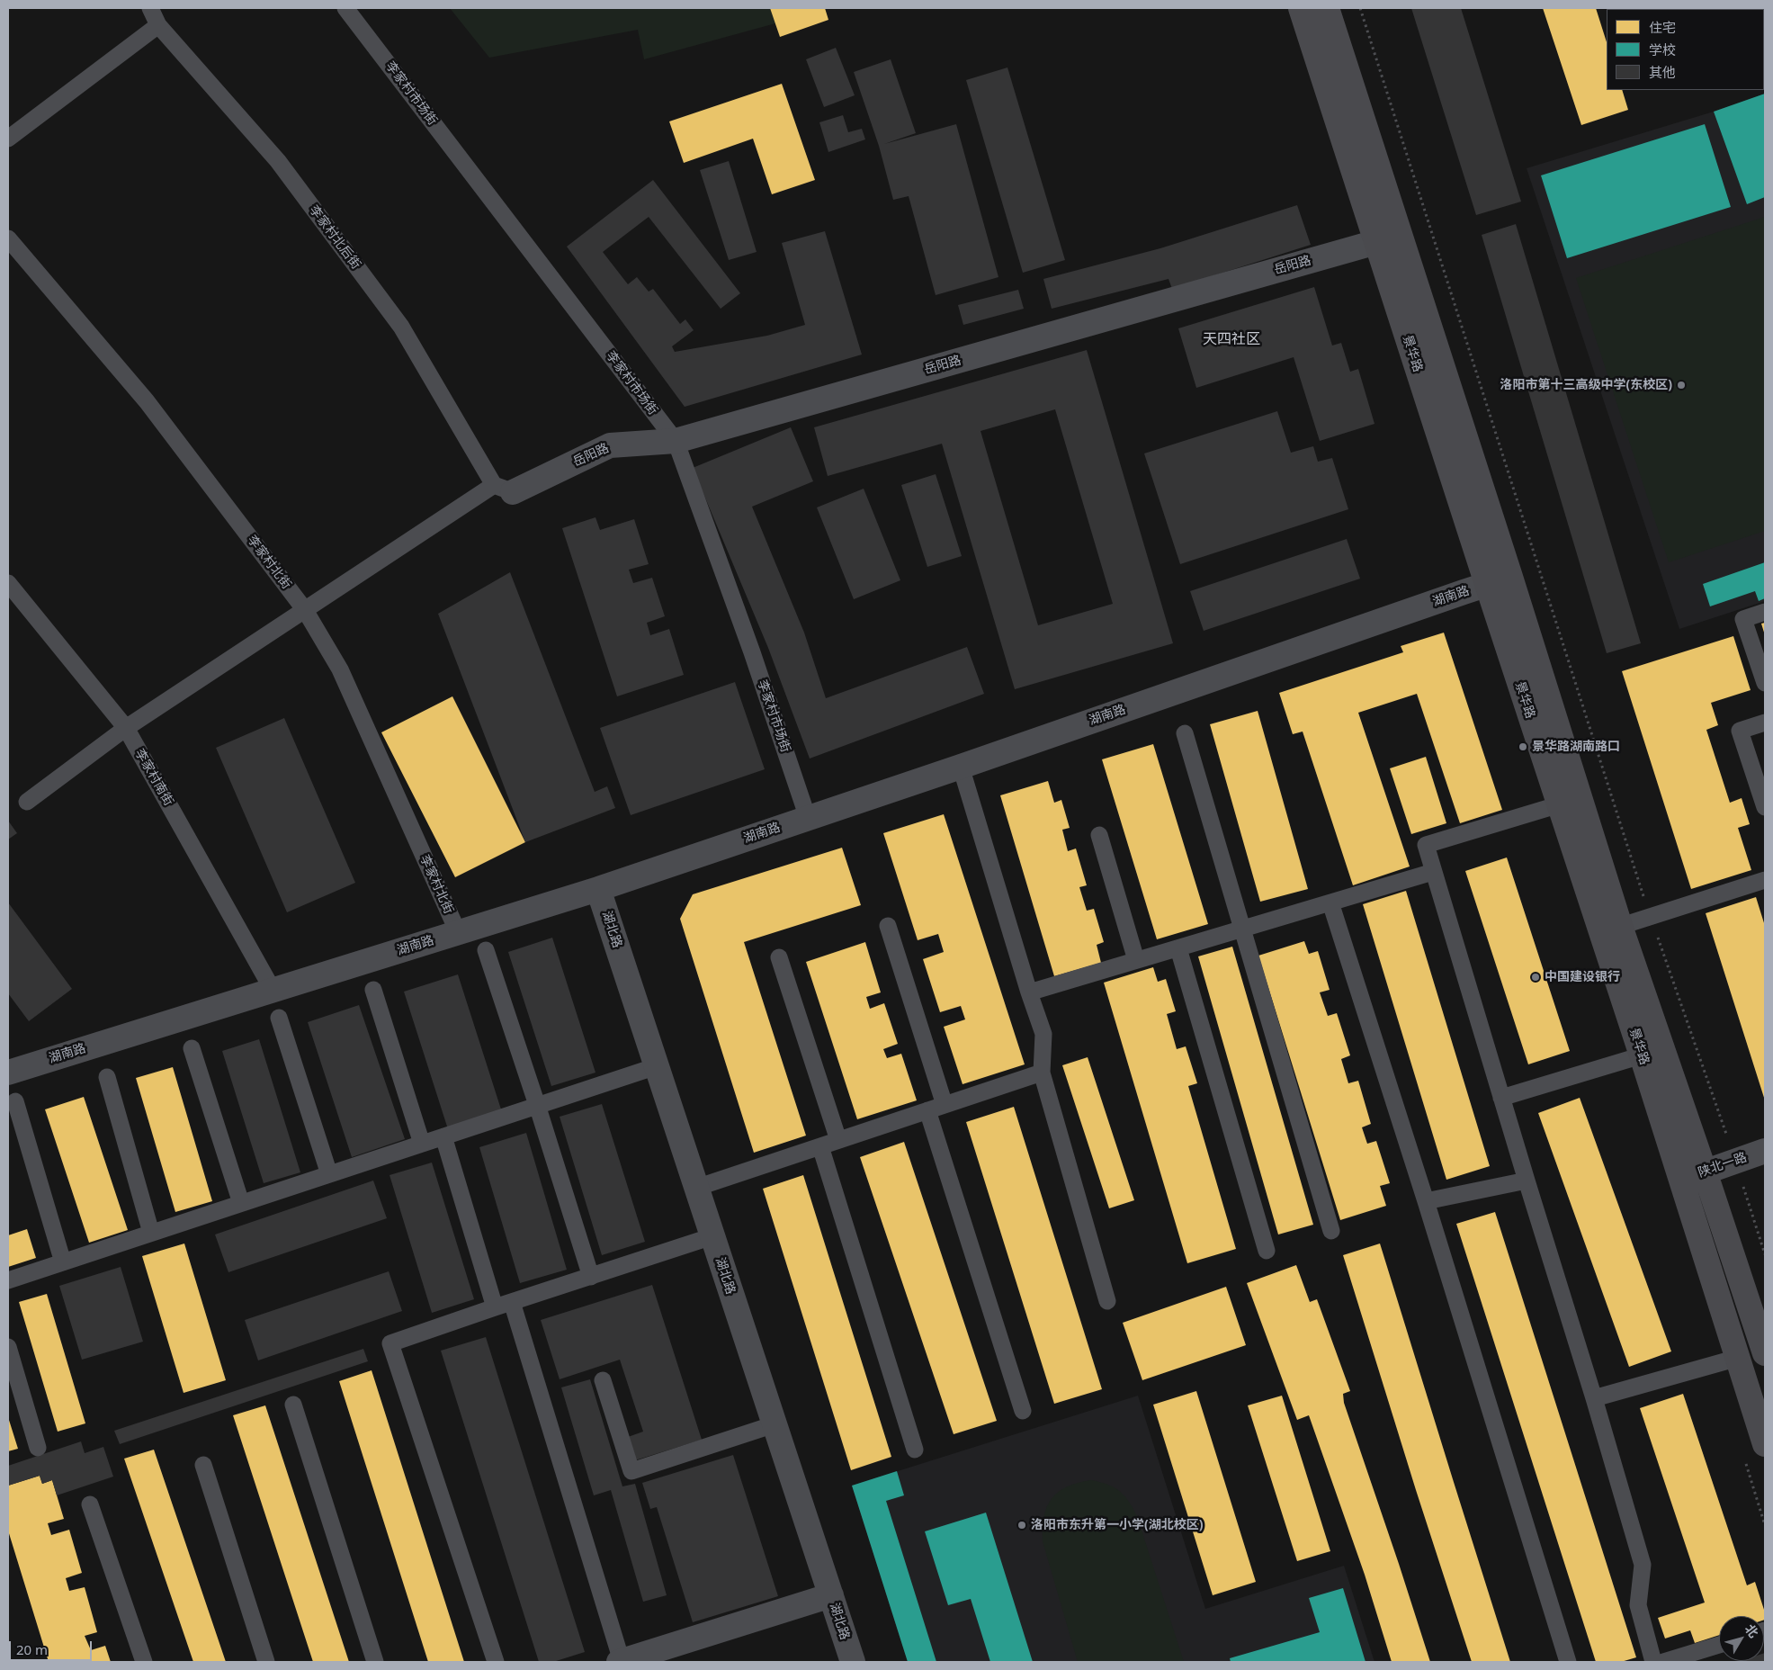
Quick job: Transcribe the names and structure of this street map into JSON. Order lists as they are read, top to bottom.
{
  "streets": {
    "main road": ["景华路"],
    "street": [
      "岳阳路",
      "湖南路",
      "湖北路",
      "陕北一路"
    ],
    "lane": [
      "李家村市场街",
      "李家村北后街",
      "李家村北街",
      "李家村南街"
    ]
  },
  "crossings": [
    ["李家村市场街", "岳阳路"],
    ["李家村市场街", "湖南路"],
    ["李家村北后街", "岳阳路"],
    ["岳阳路", "景华路"],
    ["景华路", "湖南路"],
    ["景华路", "陕北一路"],
    ["李家村北街", "湖南路"],
    ["湖南路", "李家村南街"],
    ["湖南路", "湖北路"]
  ],
  "districts": ["天四社区"],
  "places": [
    "洛阳市第十三高级中学(东校区)",
    "景华路湖南路口",
    "中国建设银行",
    "洛阳市东升第一小学(湖北校区)"
  ],
  "legend": ["住宅", "学校", "其他"],
  "scale_bar": "20 m",
  "north": "top right"
}
